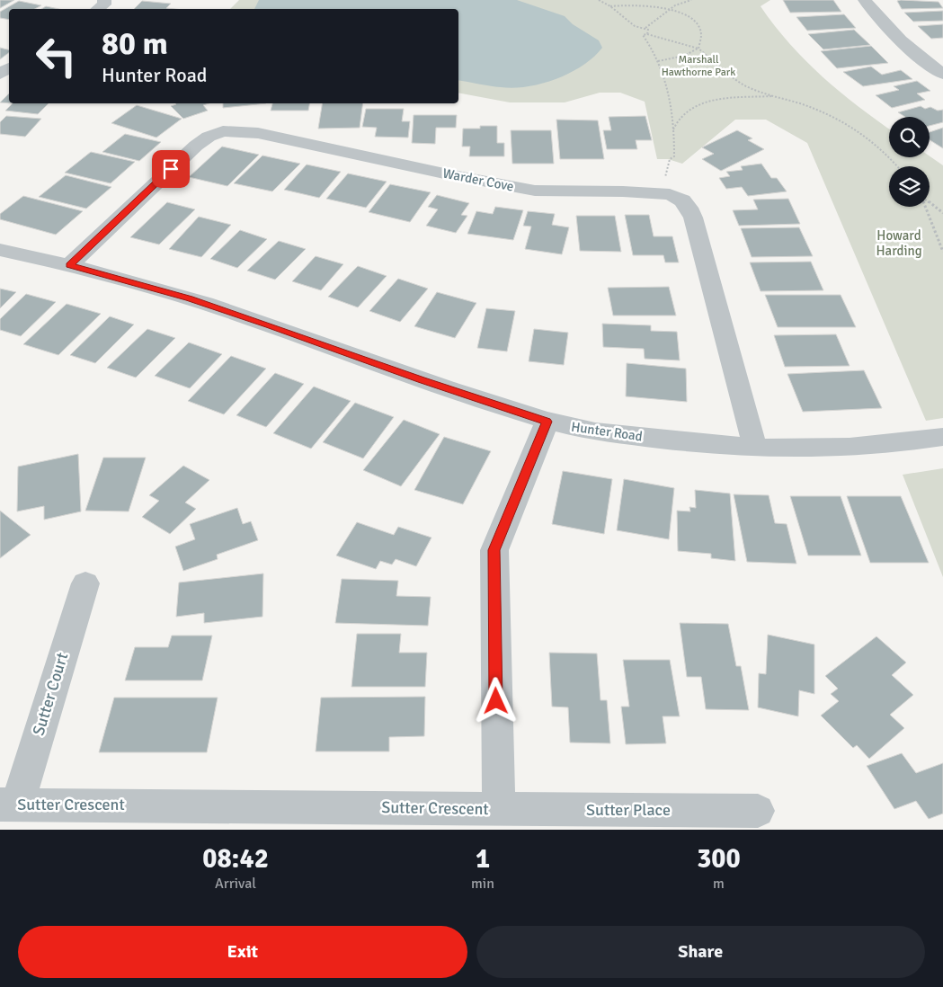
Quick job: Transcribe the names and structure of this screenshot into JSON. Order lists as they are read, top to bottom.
{
  "streets": {
    "street": [
      "Warder Cove",
      "Hunter Road",
      "Sutter Court",
      "Sutter Crescent",
      "Sutter Place"
    ]
  },
  "crossings": [
    ["Warder Cove", "Hunter Road"],
    ["Hunter Road", "Sutter Crescent"],
    ["Sutter Court", "Sutter Crescent"],
    ["Sutter Crescent", "Sutter Place"]
  ],
  "parks": ["Marshall Hawthorne Park", "Howard Harding"],
  "page": {
    "turn": ["80 m", "Hunter Road"],
    "eta": [
      "08:42",
      "Arrival",
      "1",
      "min",
      "300",
      "m"
    ],
    "buttons": ["Exit", "Share"]
  }
}
